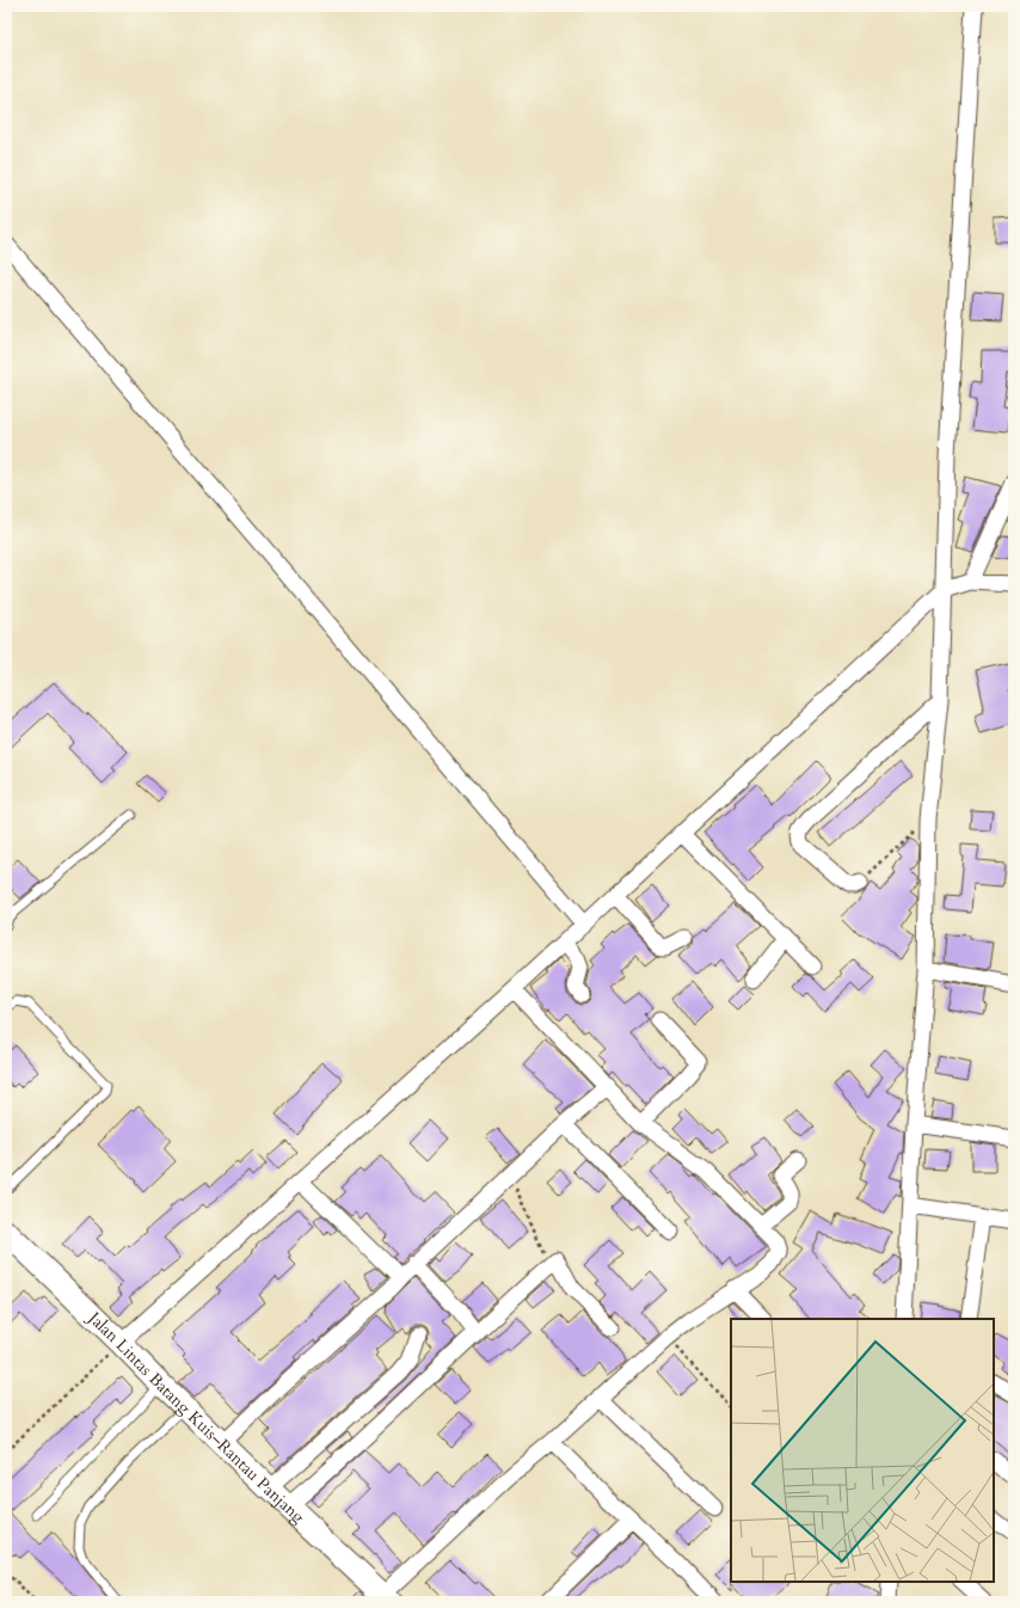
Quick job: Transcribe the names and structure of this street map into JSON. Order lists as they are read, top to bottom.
{
  "streets": {
    "main road": ["Jalan Lintas Batang Kuis–Rantau Panjang"]
  }
}
